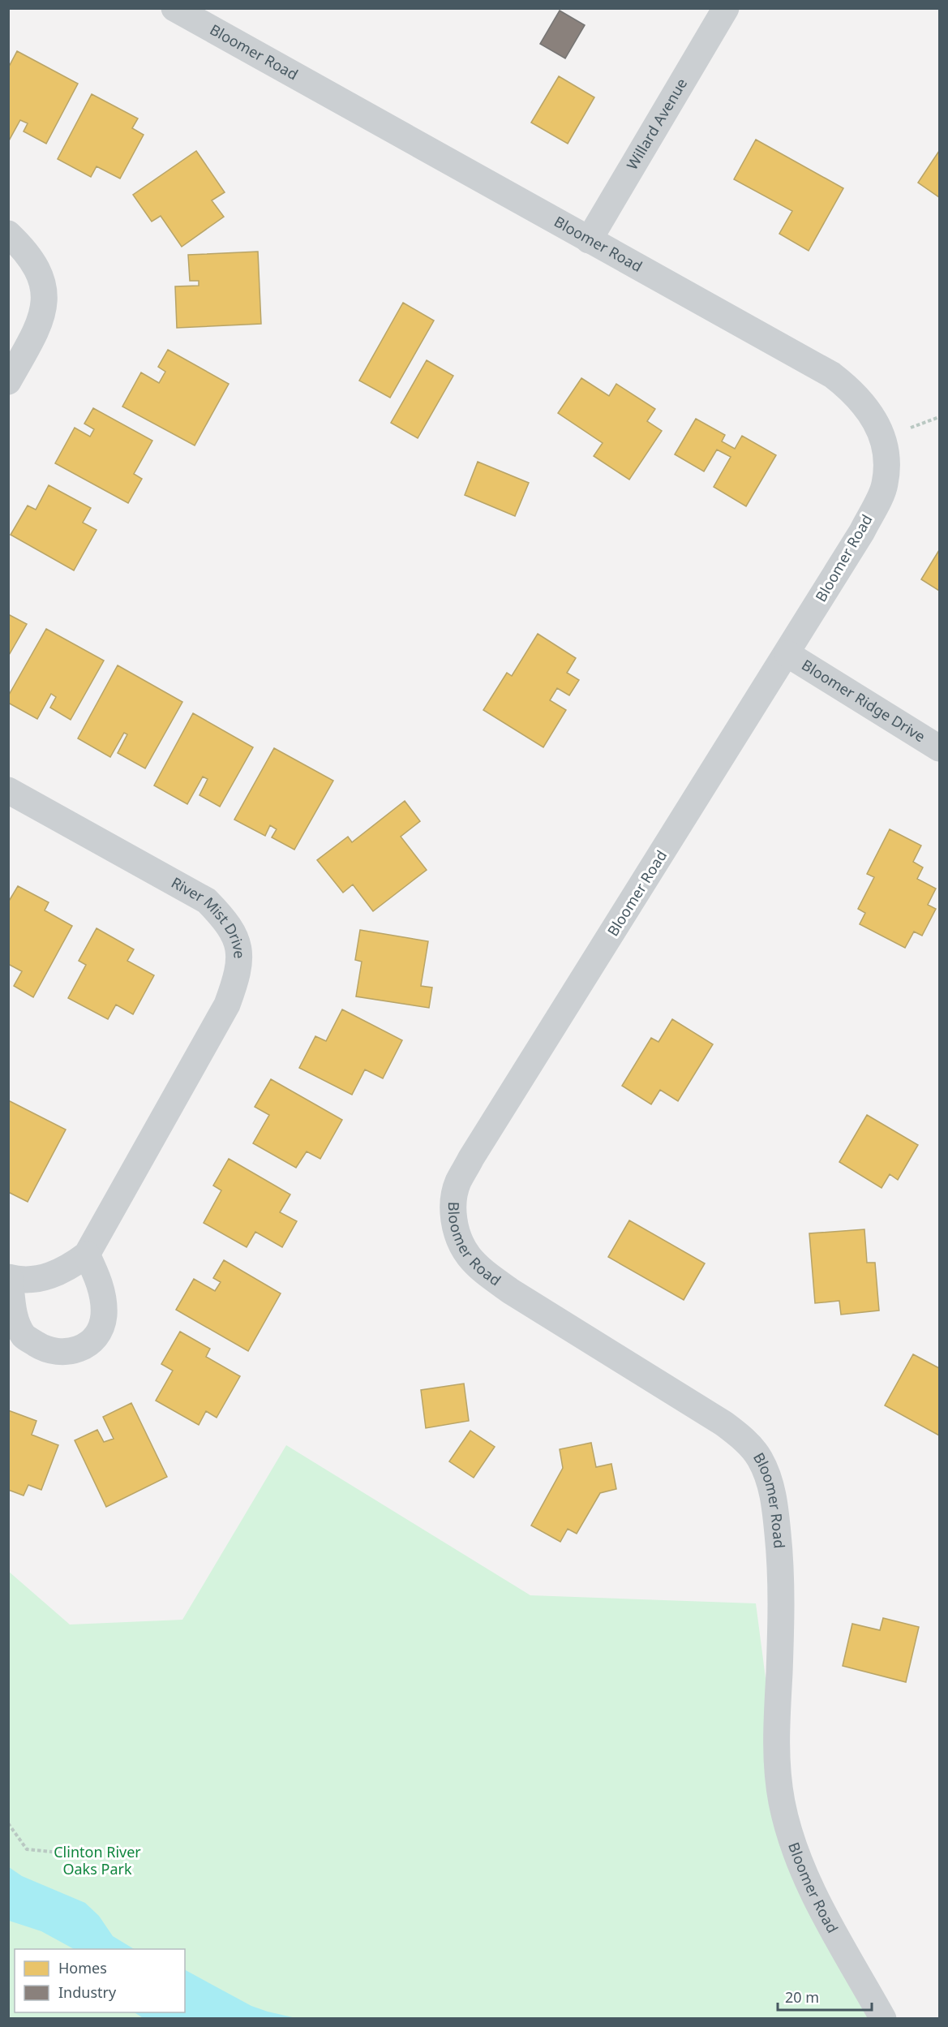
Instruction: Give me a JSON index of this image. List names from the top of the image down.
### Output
{
  "streets": {
    "street": [
      "Bloomer Road",
      "Willard Avenue",
      "Bloomer Ridge Drive",
      "River Mist Drive"
    ]
  },
  "crossings": [
    ["Bloomer Road", "Willard Avenue"],
    ["Bloomer Road", "Bloomer Ridge Drive"]
  ],
  "parks": ["Clinton River Oaks Park"],
  "legend": ["Homes", "Industry"],
  "scale_bar": "20 m"
}
